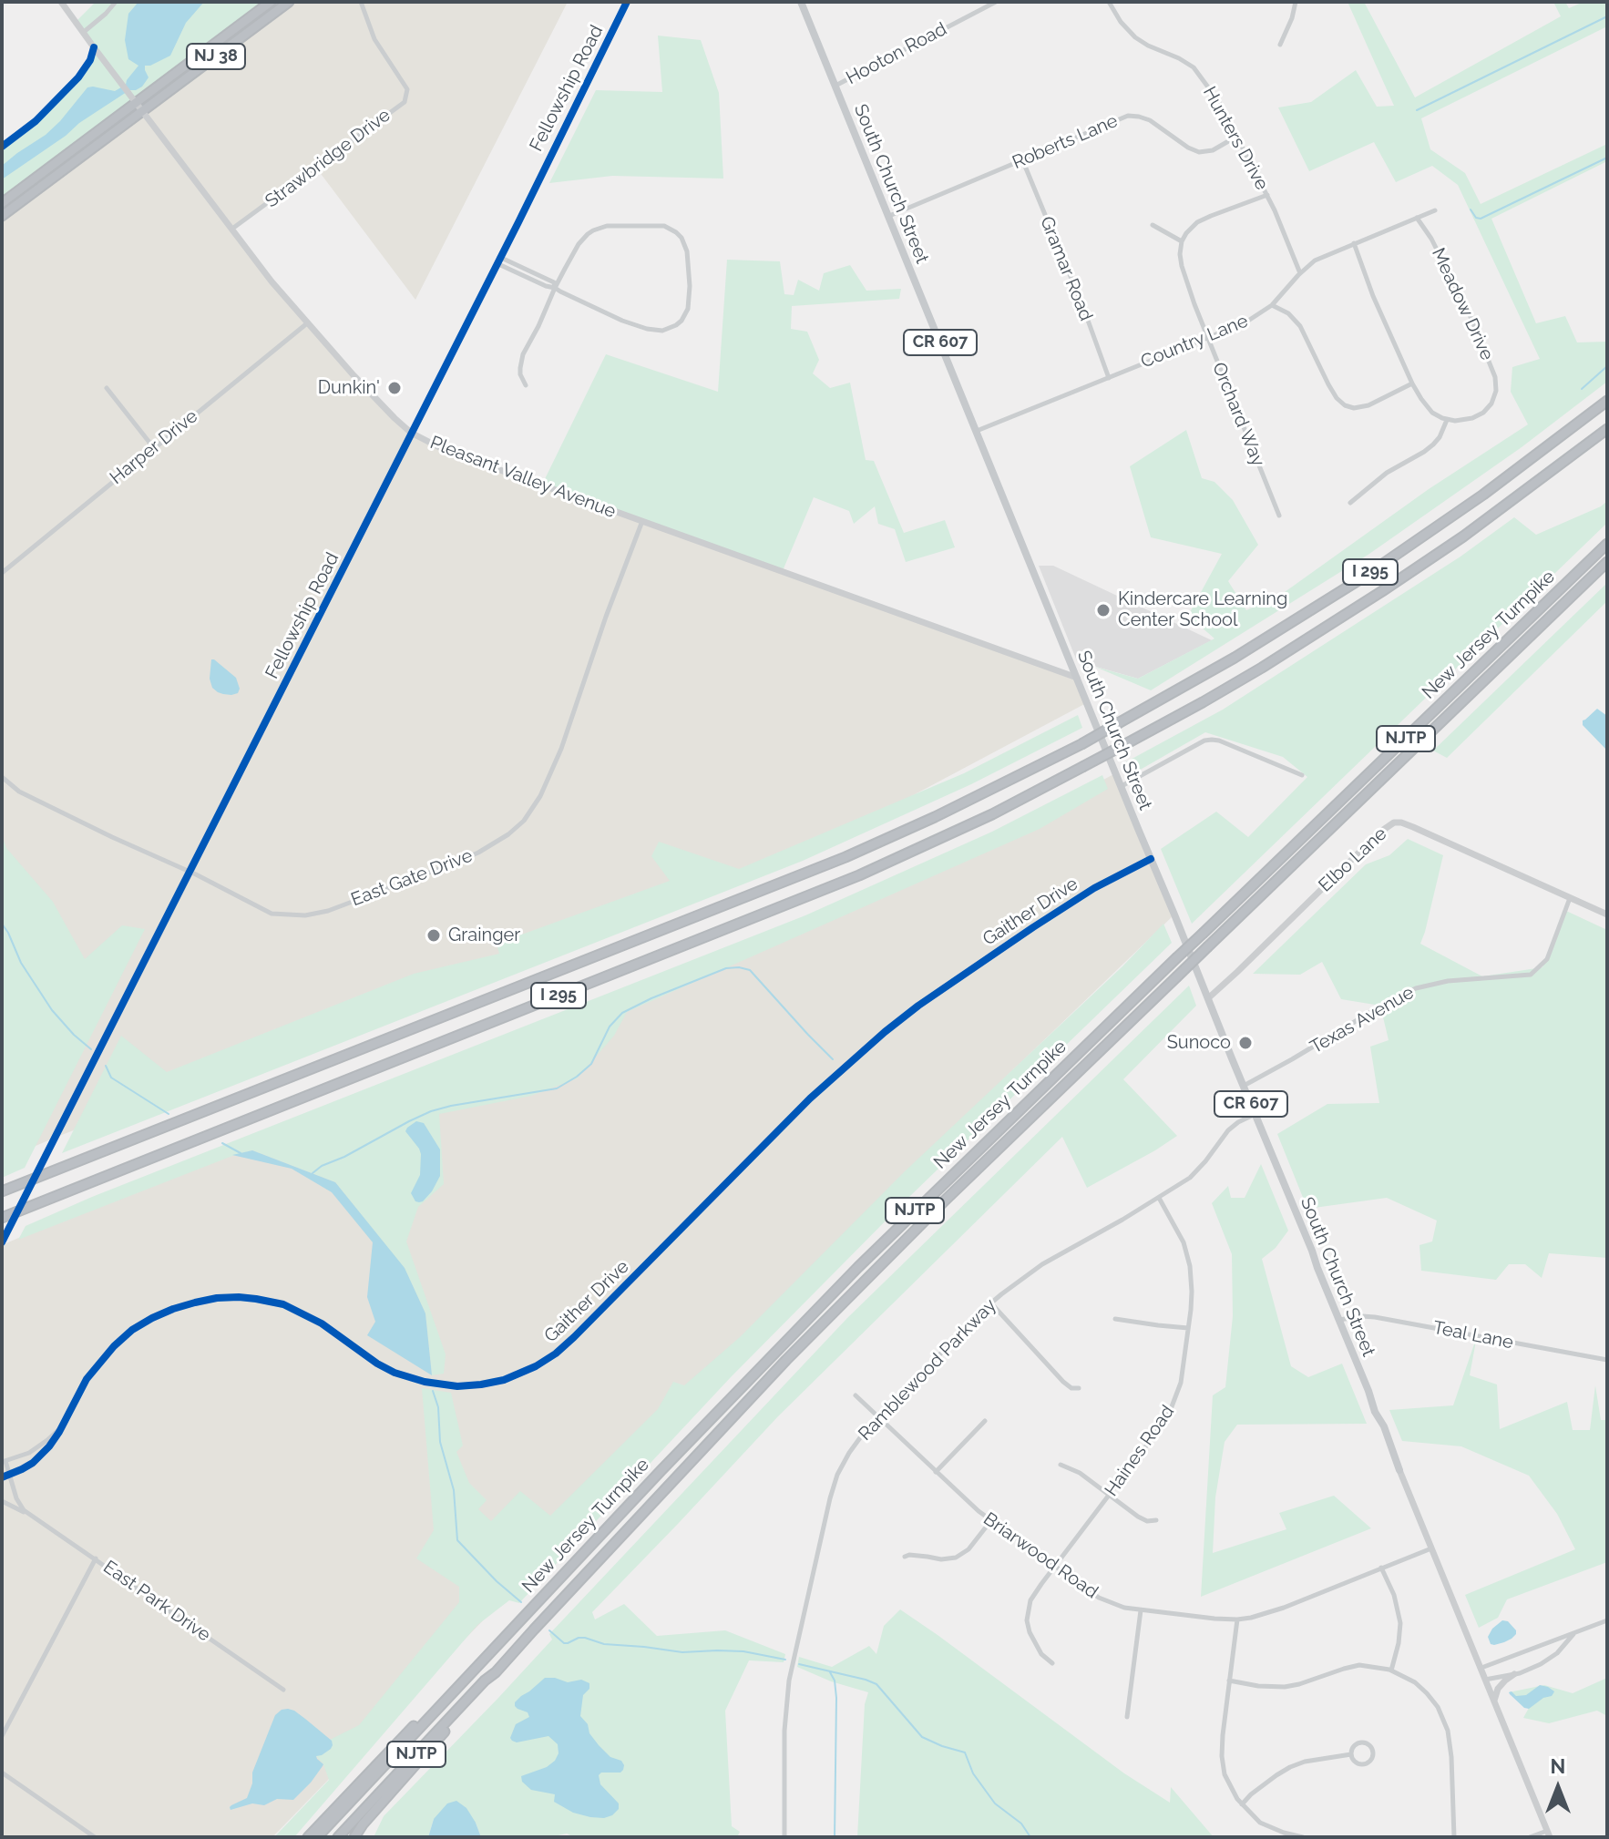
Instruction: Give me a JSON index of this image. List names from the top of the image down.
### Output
{
  "streets": {
    "highway": [
      "NJ 38",
      "I 295",
      "New Jersey Turnpike",
      "NJTP"
    ],
    "main road": ["South Church Street", "CR 607"],
    "street": [
      "Hooton Road",
      "Fellowship Road",
      "Hunters Drive",
      "Roberts Lane",
      "Strawbridge Drive",
      "Gramar Road",
      "Meadow Drive",
      "Country Lane",
      "Orchard Way",
      "Harper Drive",
      "Pleasant Valley Avenue",
      "Elbo Lane",
      "East Gate Drive",
      "Gaither Drive",
      "Texas Avenue",
      "Teal Lane",
      "Ramblewood Parkway",
      "Haines Road",
      "Briarwood Road",
      "East Park Drive"
    ]
  },
  "crossings": [
    ["Hooton Road", "South Church Street"],
    ["NJ 38", "Pleasant Valley Avenue"],
    ["Fellowship Road", "Pleasant Valley Avenue"],
    ["Fellowship Road", "East Gate Drive"],
    ["Hunters Drive", "Roberts Lane"],
    ["Hunters Drive", "Country Lane"],
    ["Roberts Lane", "South Church Street"],
    ["Roberts Lane", "Gramar Road"],
    ["Strawbridge Drive", "Pleasant Valley Avenue"],
    ["South Church Street", "Country Lane"],
    ["South Church Street", "Pleasant Valley Avenue"],
    ["South Church Street", "Elbo Lane"],
    ["South Church Street", "Gaither Drive"],
    ["South Church Street", "Texas Avenue"],
    ["South Church Street", "Teal Lane"],
    ["South Church Street", "Ramblewood Parkway"],
    ["Gramar Road", "Country Lane"],
    ["Meadow Drive", "Country Lane"],
    ["Country Lane", "Orchard Way"],
    ["Harper Drive", "Pleasant Valley Avenue"],
    ["Pleasant Valley Avenue", "East Gate Drive"],
    ["Elbo Lane", "Texas Avenue"],
    ["Gaither Drive", "East Park Drive"],
    ["Ramblewood Parkway", "Haines Road"],
    ["Ramblewood Parkway", "Briarwood Road"],
    ["Haines Road", "Briarwood Road"]
  ],
  "places": [
    "Dunkin'",
    "Kindercare Learning Center School",
    "Grainger",
    "Sunoco"
  ],
  "north": "top"
}
